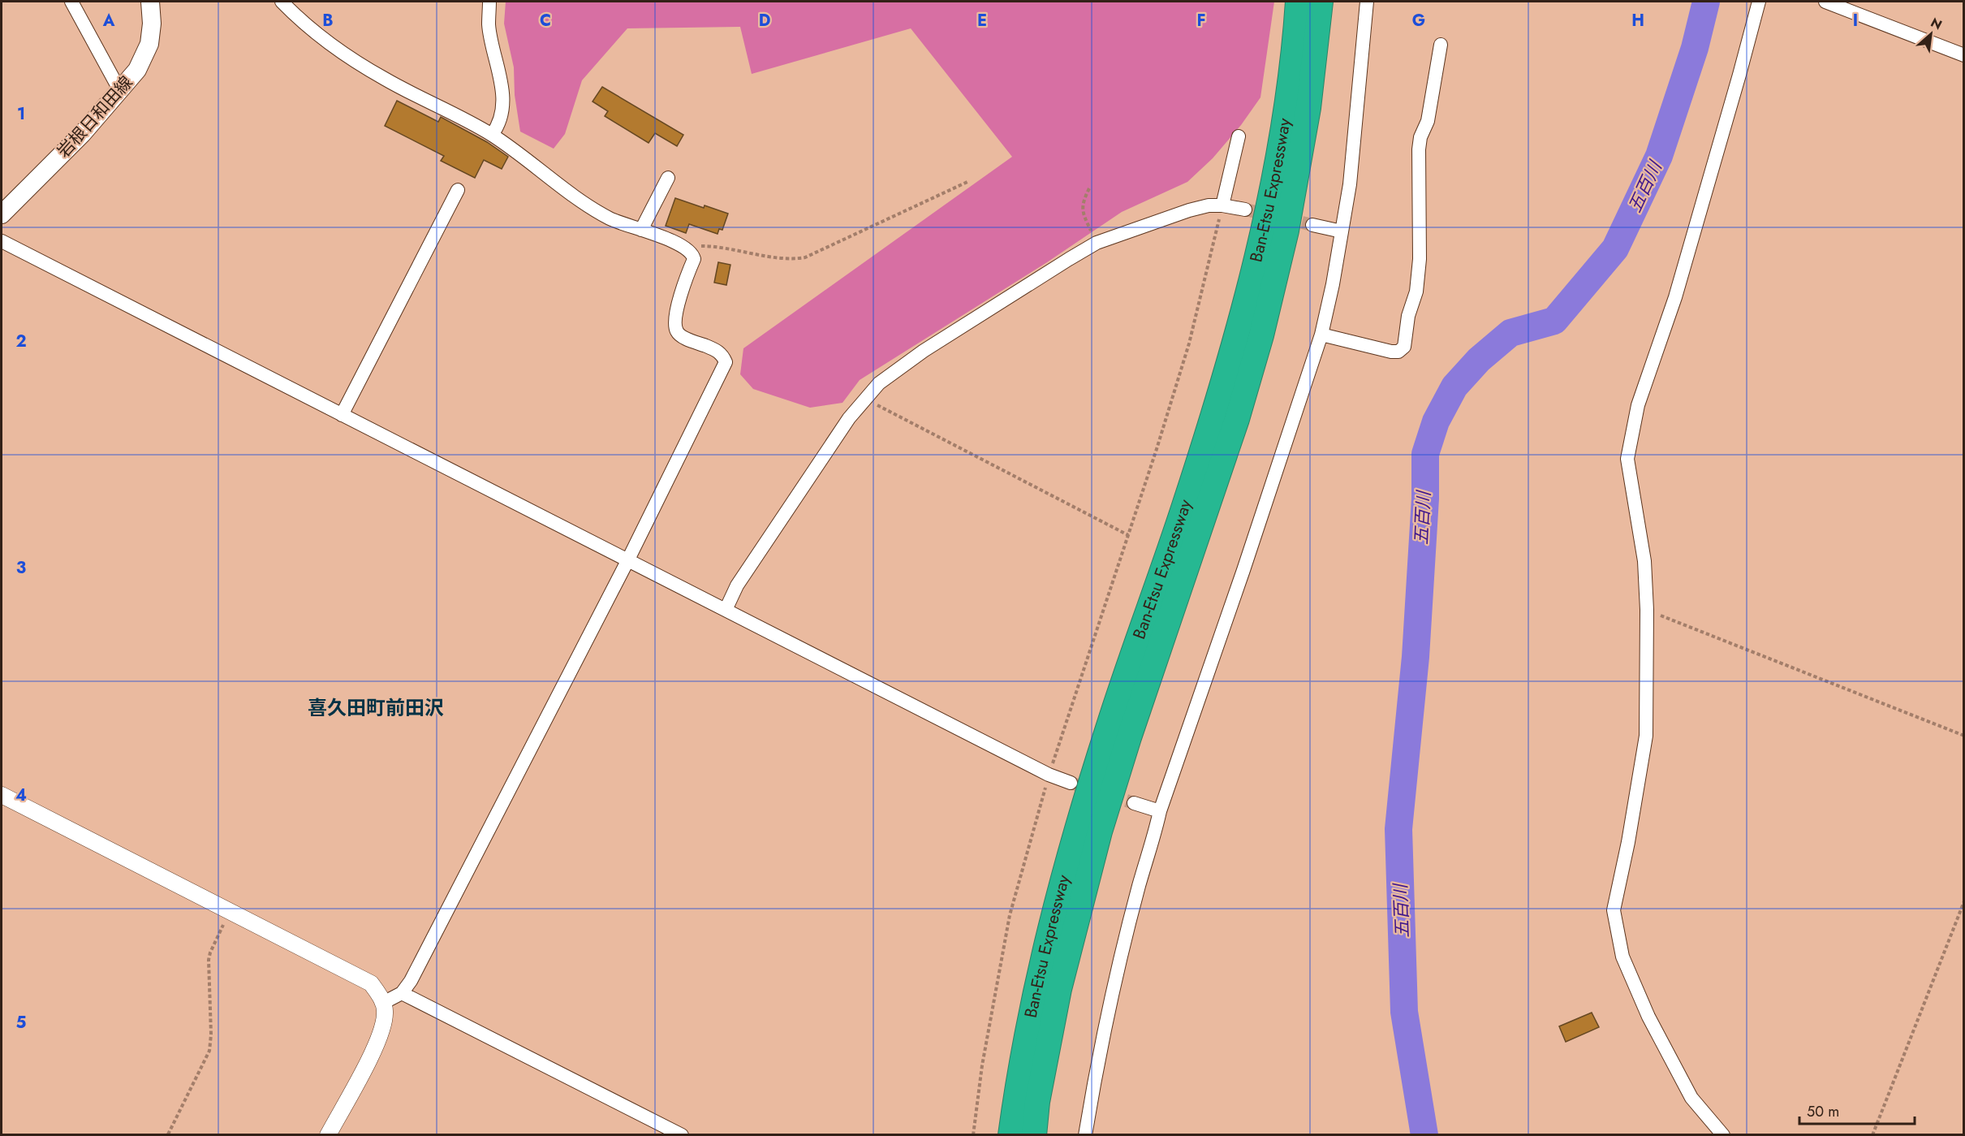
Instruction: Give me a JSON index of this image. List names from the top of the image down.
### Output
{
  "streets": {
    "highway": ["Ban-Etsu Expressway"],
    "main road": ["岩根日和田線"]
  },
  "districts": ["喜久田町前田沢"],
  "water": ["五百川"],
  "scale_bar": "50 m",
  "north": "top right",
  "grid": {
    "columns": [
      "A",
      "B",
      "C",
      "D",
      "E",
      "F",
      "G",
      "H",
      "I"
    ],
    "rows": [
      "1",
      "2",
      "3",
      "4",
      "5"
    ]
  }
}
